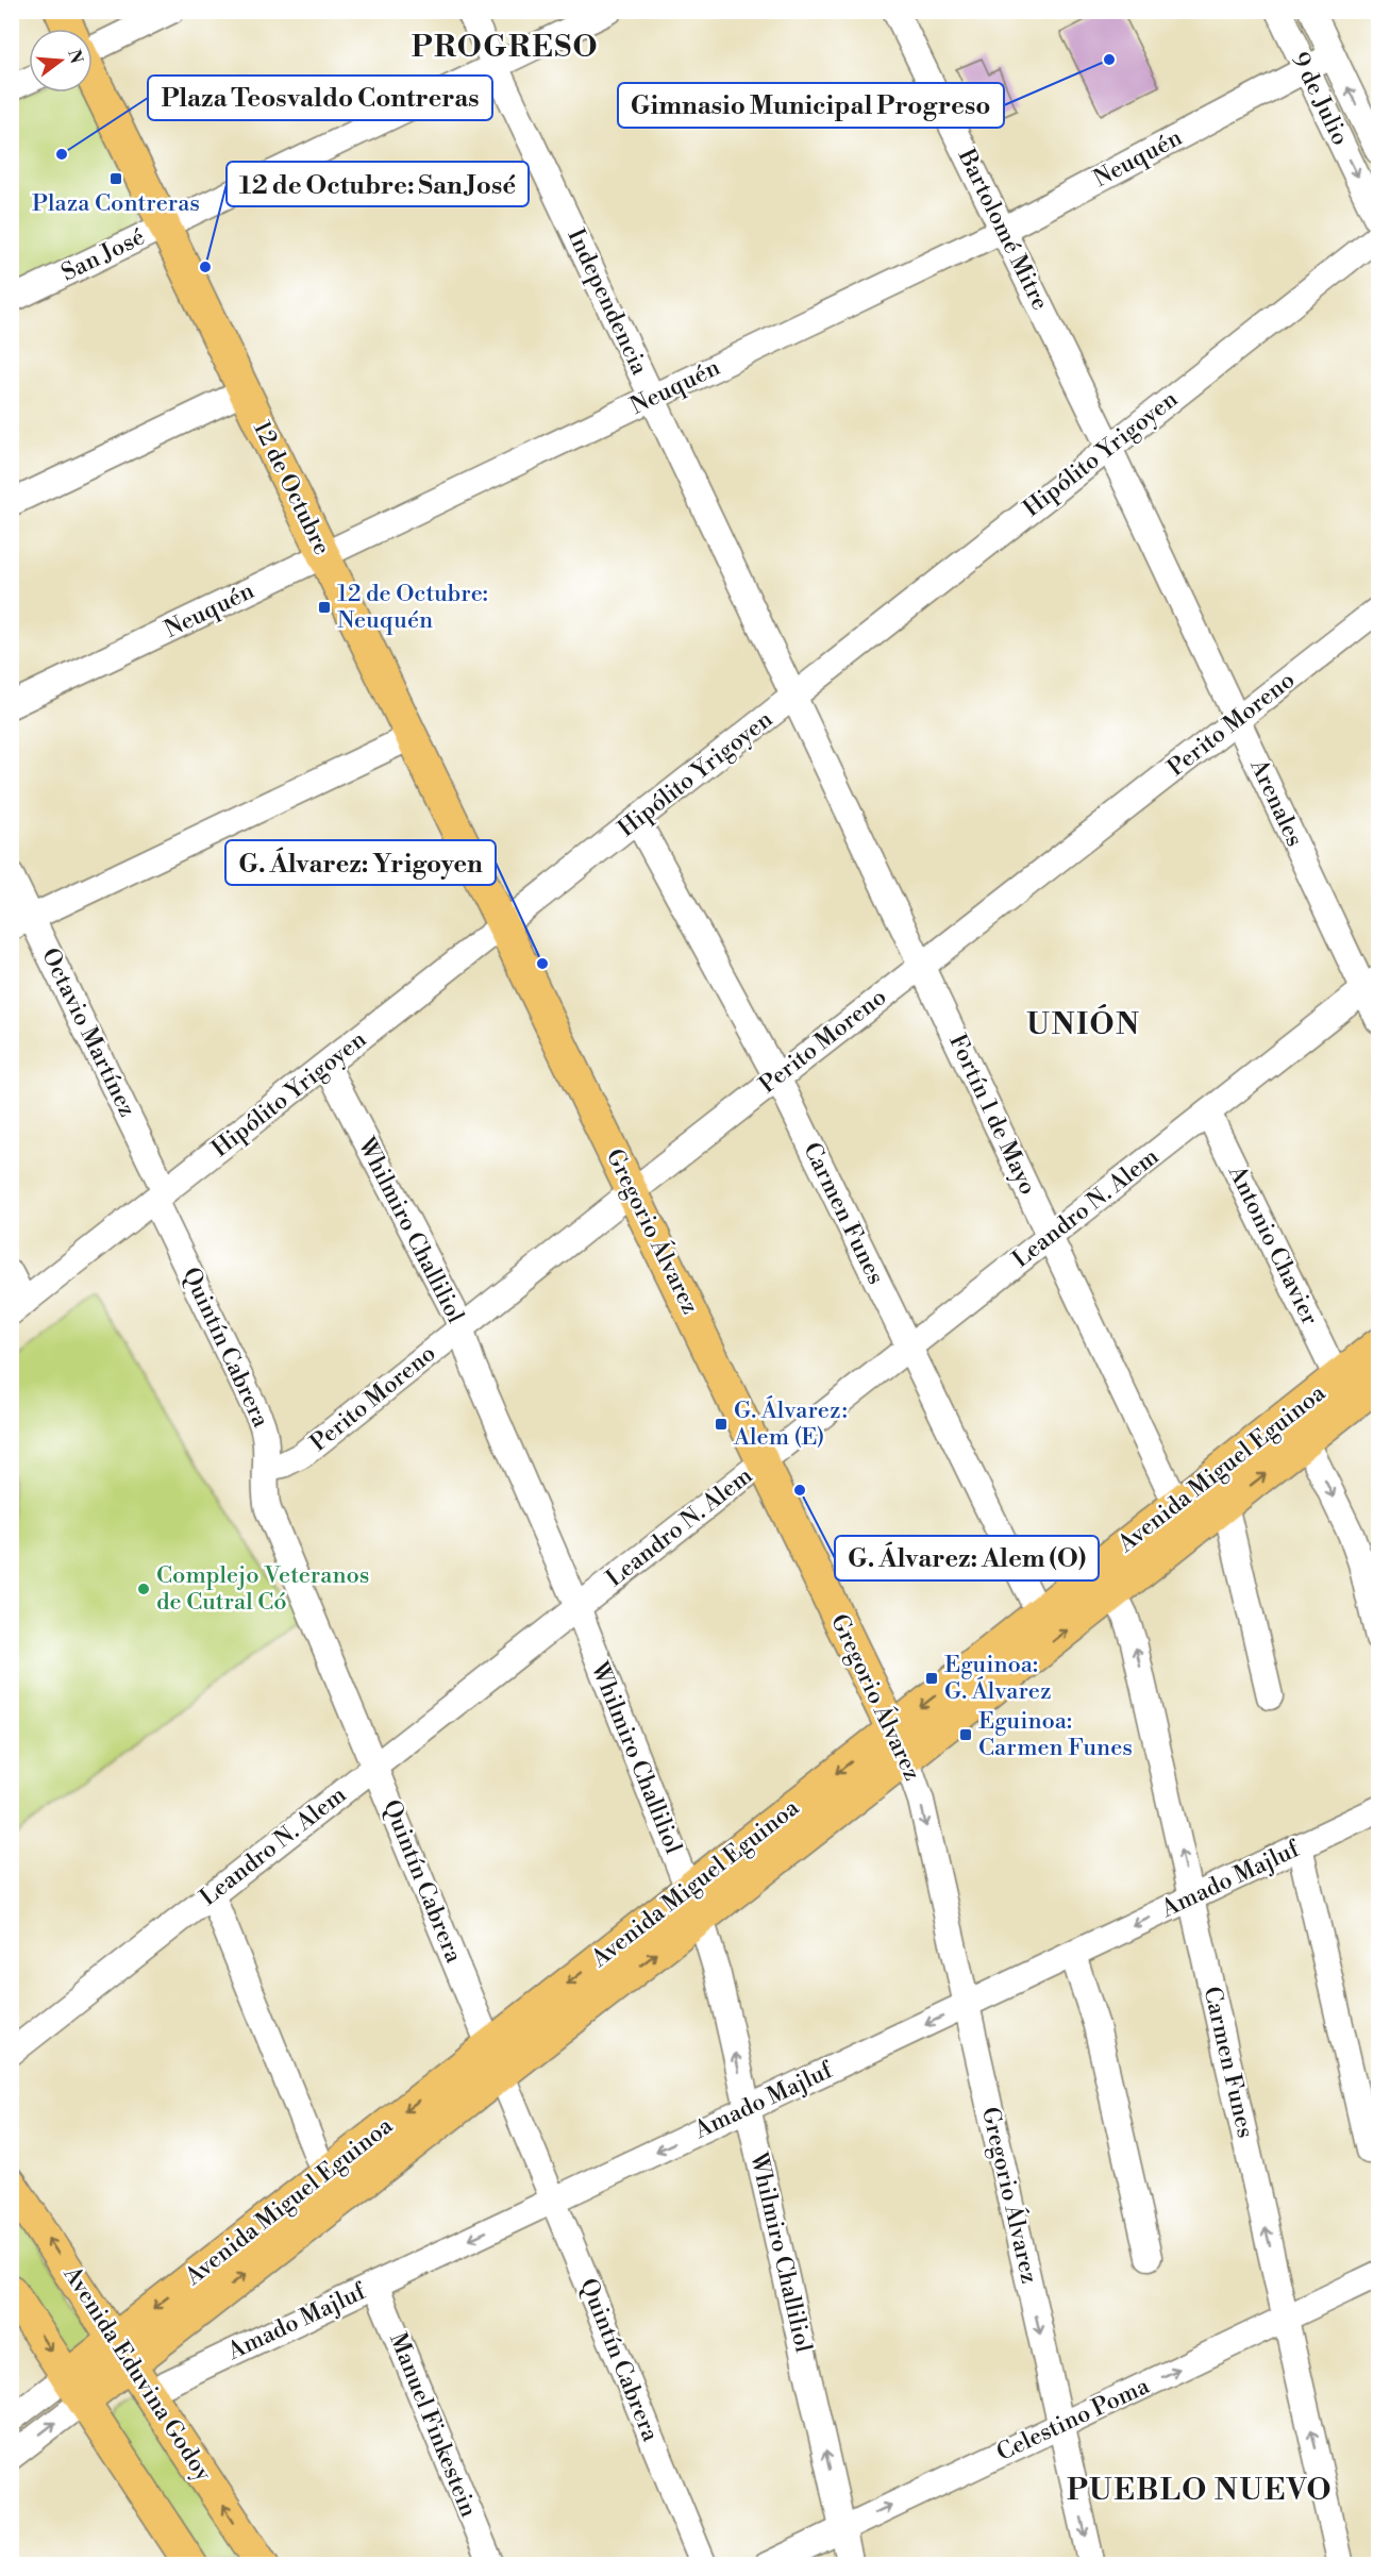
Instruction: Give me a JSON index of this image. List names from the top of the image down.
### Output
{
  "streets": {
    "main road": [
      "12 de Octubre",
      "Gregorio Álvarez",
      "Avenida Miguel Eguinoa",
      "Avenida Eduvina Godoy"
    ],
    "street": [
      "9 de Julio",
      "Neuquén",
      "Bartolomé Mitre",
      "San José",
      "Independencia",
      "Hipólito Yrigoyen",
      "Perito Moreno",
      "Arenales",
      "Octavio Martínez",
      "Fortín 1 de Mayo",
      "Leandro N. Alem",
      "Carmen Funes",
      "Whilmiro Challiliol",
      "Antonio Chavier",
      "Quintín Cabrera",
      "Amado Majluf",
      "Celestino Poma",
      "Manuel Finkestein"
    ]
  },
  "crossings": [
    ["9 de Julio", "Neuquén"],
    ["Neuquén", "Bartolomé Mitre"],
    ["Neuquén", "Independencia"],
    ["Neuquén", "12 de Octubre"],
    ["Bartolomé Mitre", "Hipólito Yrigoyen"],
    ["Bartolomé Mitre", "Arenales"],
    ["San José", "Independencia"],
    ["San José", "12 de Octubre"],
    ["Independencia", "Hipólito Yrigoyen"],
    ["Independencia", "Fortín 1 de Mayo"],
    ["Hipólito Yrigoyen", "12 de Octubre"],
    ["Hipólito Yrigoyen", "Arenales"],
    ["Hipólito Yrigoyen", "Octavio Martínez"],
    ["Hipólito Yrigoyen", "Fortín 1 de Mayo"],
    ["Hipólito Yrigoyen", "Carmen Funes"],
    ["Hipólito Yrigoyen", "Whilmiro Challiliol"],
    ["Hipólito Yrigoyen", "Gregorio Álvarez"],
    ["Hipólito Yrigoyen", "Quintín Cabrera"],
    ["12 de Octubre", "Gregorio Álvarez"],
    ["Perito Moreno", "Arenales"],
    ["Perito Moreno", "Fortín 1 de Mayo"],
    ["Perito Moreno", "Carmen Funes"],
    ["Perito Moreno", "Whilmiro Challiliol"],
    ["Perito Moreno", "Gregorio Álvarez"],
    ["Perito Moreno", "Quintín Cabrera"],
    ["Arenales", "Leandro N. Alem"],
    ["Octavio Martínez", "Quintín Cabrera"],
    ["Fortín 1 de Mayo", "Leandro N. Alem"],
    ["Fortín 1 de Mayo", "Avenida Miguel Eguinoa"],
    ["Leandro N. Alem", "Carmen Funes"],
    ["Leandro N. Alem", "Whilmiro Challiliol"],
    ["Leandro N. Alem", "Gregorio Álvarez"],
    ["Leandro N. Alem", "Antonio Chavier"],
    ["Leandro N. Alem", "Quintín Cabrera"],
    ["Carmen Funes", "Avenida Miguel Eguinoa"],
    ["Carmen Funes", "Amado Majluf"],
    ["Carmen Funes", "Celestino Poma"],
    ["Whilmiro Challiliol", "Avenida Miguel Eguinoa"],
    ["Whilmiro Challiliol", "Amado Majluf"],
    ["Whilmiro Challiliol", "Celestino Poma"],
    ["Gregorio Álvarez", "Avenida Miguel Eguinoa"],
    ["Gregorio Álvarez", "Amado Majluf"],
    ["Gregorio Álvarez", "Celestino Poma"],
    ["Antonio Chavier", "Avenida Miguel Eguinoa"],
    ["Quintín Cabrera", "Avenida Miguel Eguinoa"],
    ["Quintín Cabrera", "Amado Majluf"],
    ["Avenida Miguel Eguinoa", "Avenida Eduvina Godoy"],
    ["Amado Majluf", "Avenida Eduvina Godoy"],
    ["Amado Majluf", "Manuel Finkestein"]
  ],
  "one_way": [
    "Whilmiro Challiliol",
    "Gregorio Álvarez",
    "Amado Majluf",
    "Celestino Poma"
  ],
  "districts": ["PROGRESO", "UNIÓN", "PUEBLO NUEVO"],
  "places": {
    "other": [
      "Gimnasio Municipal Progreso",
      "Plaza Teosvaldo Contreras",
      "12 de Octubre: San José",
      "G. Álvarez: Yrigoyen",
      "G. Álvarez: Alem (O)",
      "Complejo Veteranos de Cutral Có"
    ],
    "transit": [
      "Plaza Contreras",
      "12 de Octubre: Neuquén",
      "G. Álvarez: Alem (E)",
      "Eguinoa: G. Álvarez",
      "Eguinoa: Carmen Funes"
    ]
  },
  "north": "right"
}
